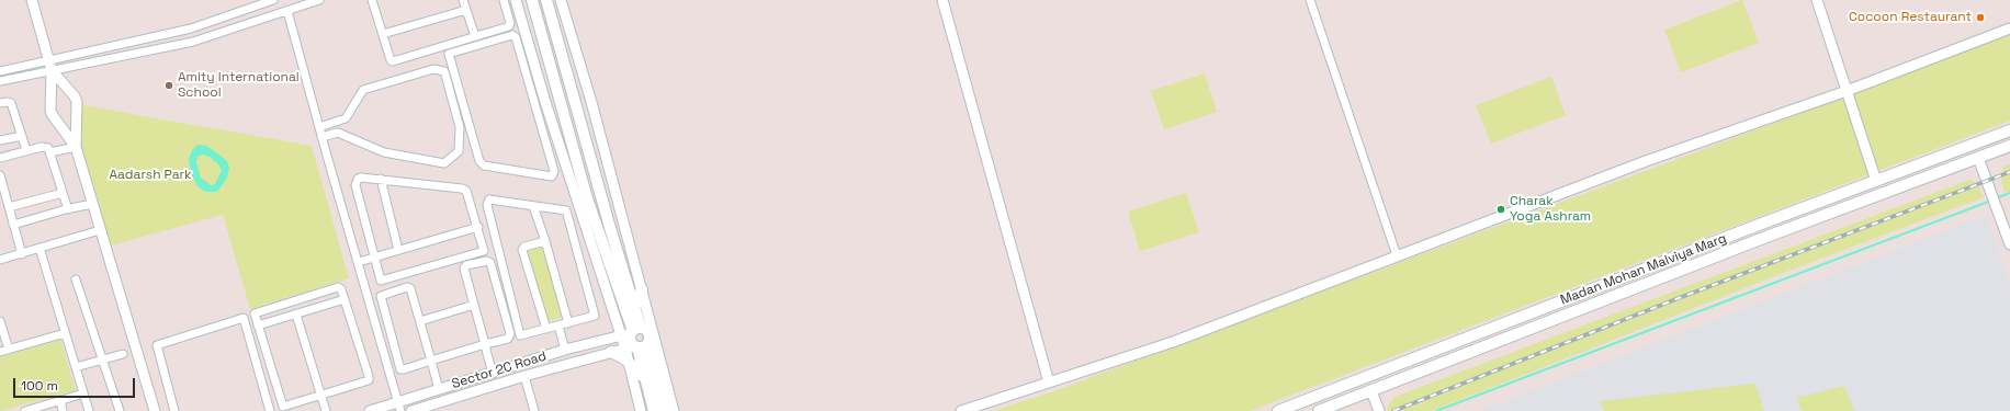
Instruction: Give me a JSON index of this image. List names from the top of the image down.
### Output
{
  "streets": {
    "main road": ["Madan Mohan Malviya Marg"],
    "street": ["Sector 2C Road"]
  },
  "parks": ["Aadarsh Park"],
  "places": ["Cocoon Restaurant", "Amity International School", "Charak Yoga Ashram"],
  "scale_bar": "100 m"
}
